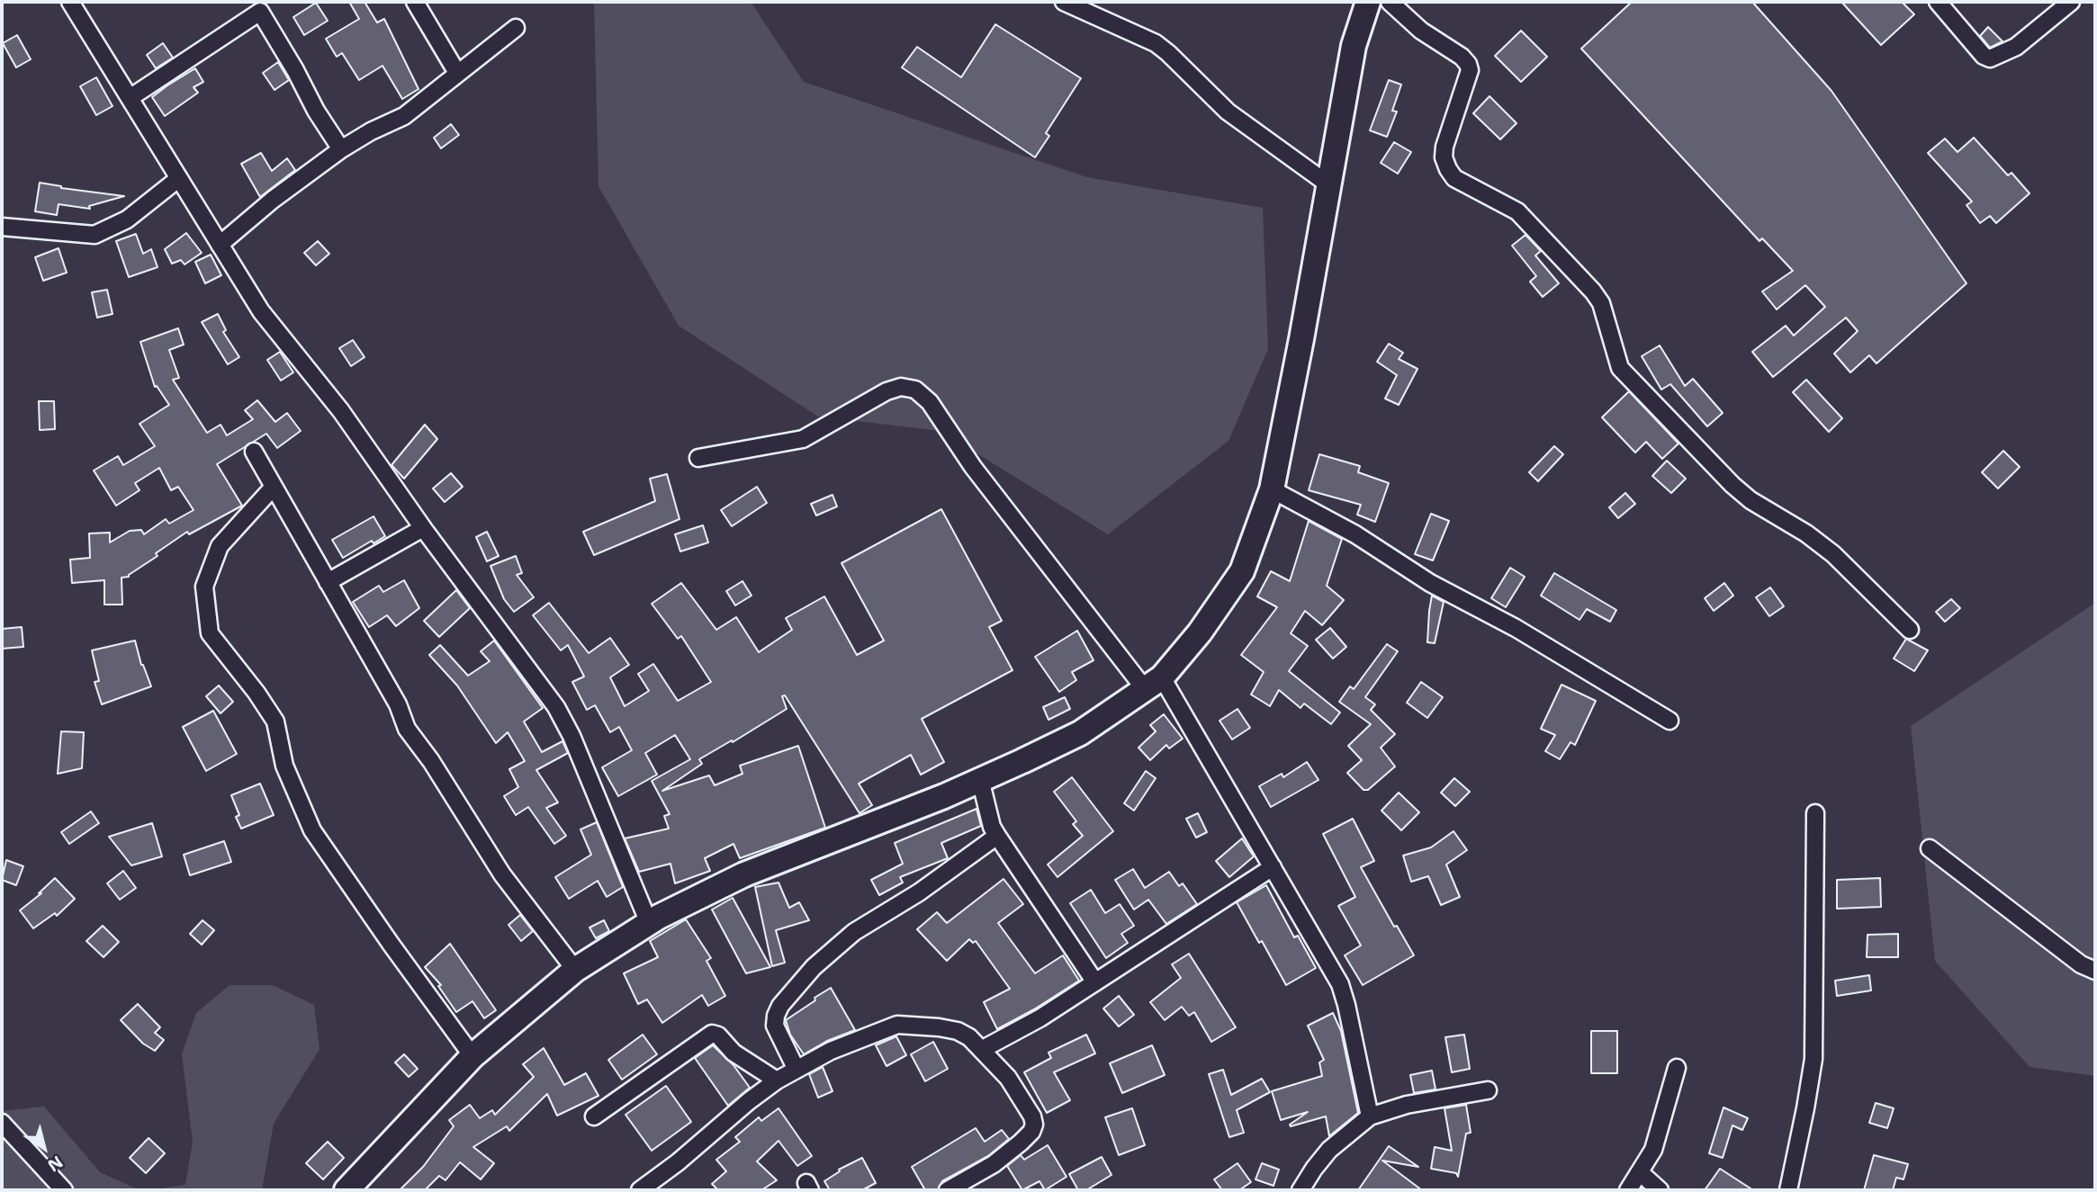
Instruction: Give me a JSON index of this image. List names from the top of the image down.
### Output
{
  "north": "bottom right"
}
